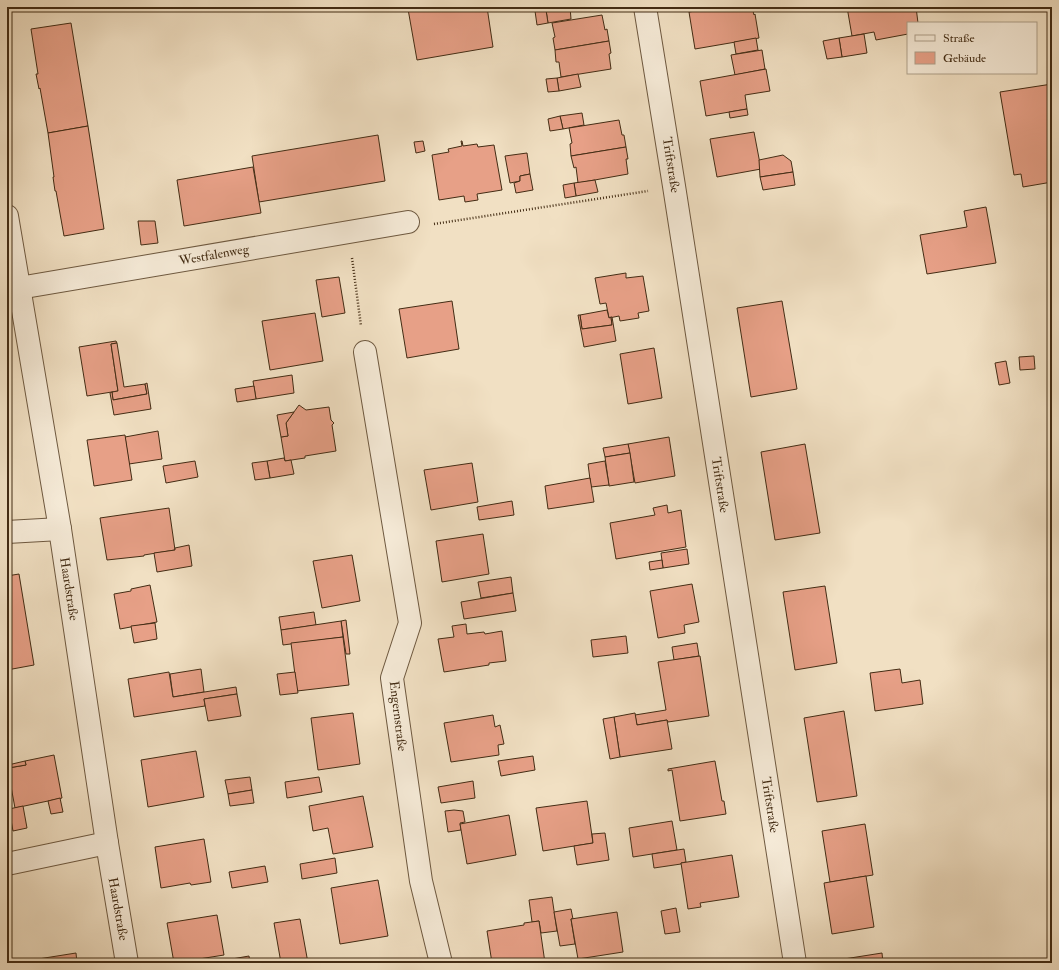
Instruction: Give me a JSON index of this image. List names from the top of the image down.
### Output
{
  "streets": {
    "street": [
      "Triftstraße",
      "Westfalenweg",
      "Haardstraße",
      "Engernstraße"
    ]
  },
  "crossings": [
    ["Westfalenweg", "Haardstraße"]
  ],
  "legend": ["Straße", "Gebäude"]
}
